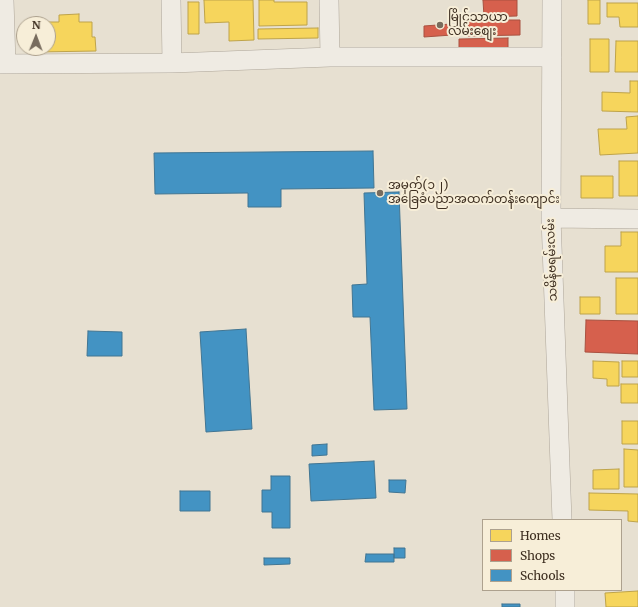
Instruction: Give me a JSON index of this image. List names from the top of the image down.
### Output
{
  "streets": {
    "street": ["သမိန်ဗရမ်းလမ်း"]
  },
  "places": ["မြိုင်သာယာ လမ်းစျေး", "အမှတ်(၁၂) အခြေခံပညာအထက်တန်းကျောင်း"],
  "legend": ["Homes", "Shops", "Schools"],
  "north": "top"
}
